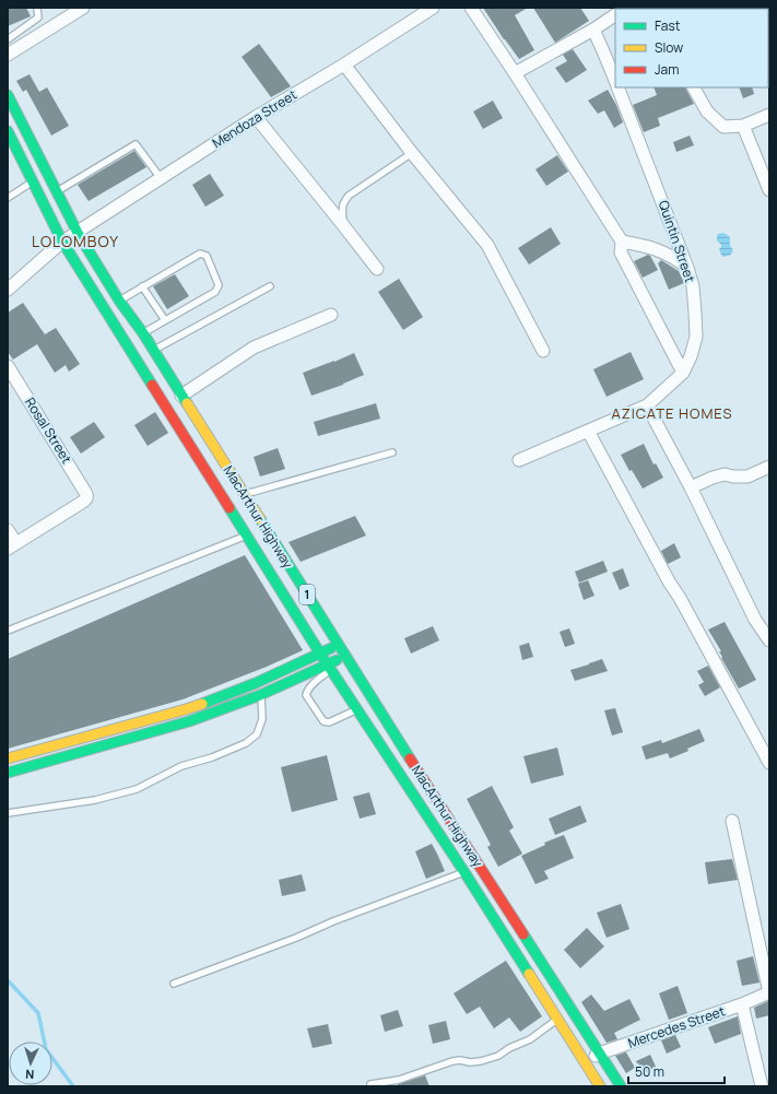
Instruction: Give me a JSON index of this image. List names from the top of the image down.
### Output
{
  "streets": {
    "main road": ["MacArthur Highway", "1"],
    "street": [
      "Mendoza Street",
      "Quintin Street",
      "Rosal Street",
      "Mercedes Street"
    ]
  },
  "crossings": [
    ["Mendoza Street", "MacArthur Highway"],
    ["MacArthur Highway", "Mercedes Street"]
  ],
  "districts": ["LOLOMBOY", "AZICATE HOMES"],
  "legend": ["Fast", "Slow", "Jam"],
  "scale_bar": "50 m",
  "north": "bottom"
}
